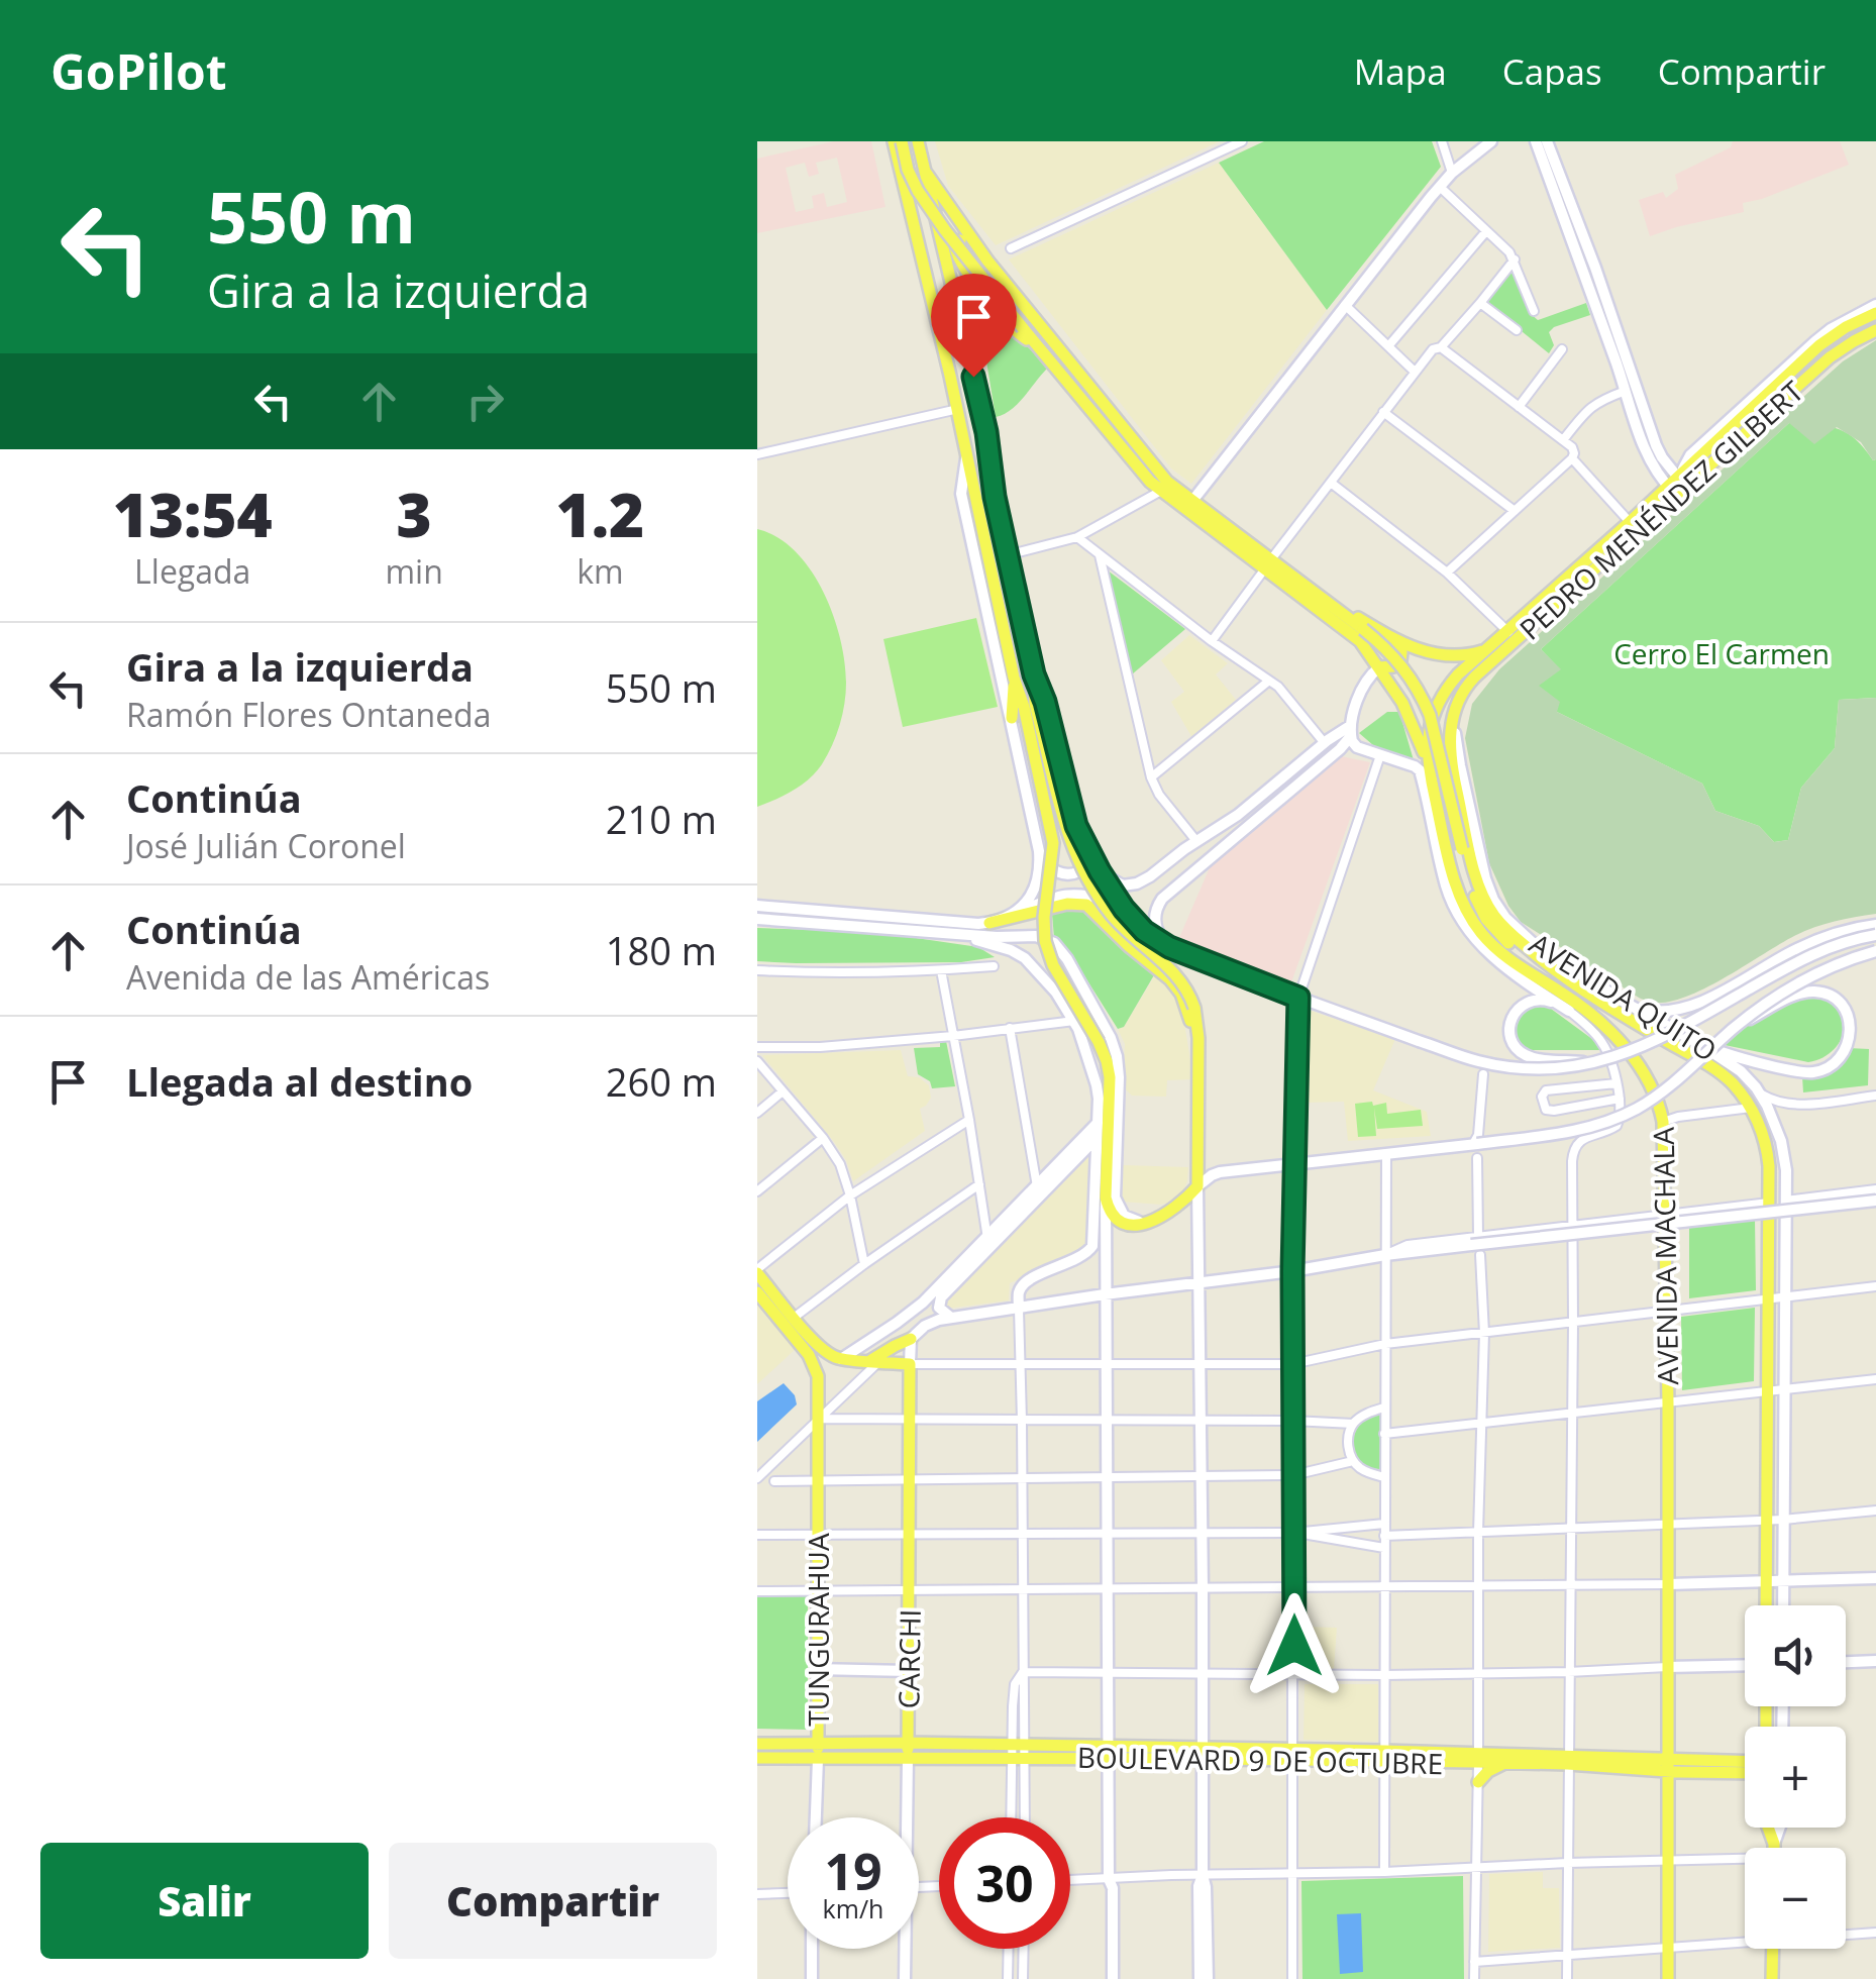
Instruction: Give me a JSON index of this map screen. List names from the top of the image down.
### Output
{
  "streets": {
    "main road": [
      "PEDRO MENÉNDEZ GILBERT",
      "AVENIDA QUITO",
      "AVENIDA MACHALA",
      "TUNGURAHUA",
      "CARCHI",
      "BOULEVARD 9 DE OCTUBRE"
    ]
  },
  "crossings": [
    ["PEDRO MENÉNDEZ GILBERT", "AVENIDA QUITO"],
    ["PEDRO MENÉNDEZ GILBERT", "AVENIDA MACHALA"],
    ["AVENIDA MACHALA", "BOULEVARD 9 DE OCTUBRE"],
    ["TUNGURAHUA", "BOULEVARD 9 DE OCTUBRE"],
    ["CARCHI", "BOULEVARD 9 DE OCTUBRE"]
  ],
  "parks": ["Cerro El Carmen"],
  "page": {
    "header": "GoPilot",
    "nav": ["Mapa", "Capas", "Compartir"],
    "turn": ["550 m", "Gira a la izquierda"],
    "eta": [
      "13:54",
      "Llegada",
      "3",
      "min",
      "1.2",
      "km"
    ],
    "list": [
      {
        "name": "Gira a la izquierda",
        "note": "Ramón Flores Ontaneda",
        "value": "550 m"
      },
      {
        "name": "Continúa",
        "note": "José Julián Coronel",
        "value": "210 m"
      },
      {
        "name": "Continúa",
        "note": "Avenida de las Américas",
        "value": "180 m"
      },
      {
        "name": "Llegada al destino",
        "value": "260 m"
      }
    ],
    "map_buttons": ["+", "−"],
    "speed": "19 km/h",
    "limit": "30",
    "buttons": ["Salir", "Compartir"]
  }
}
